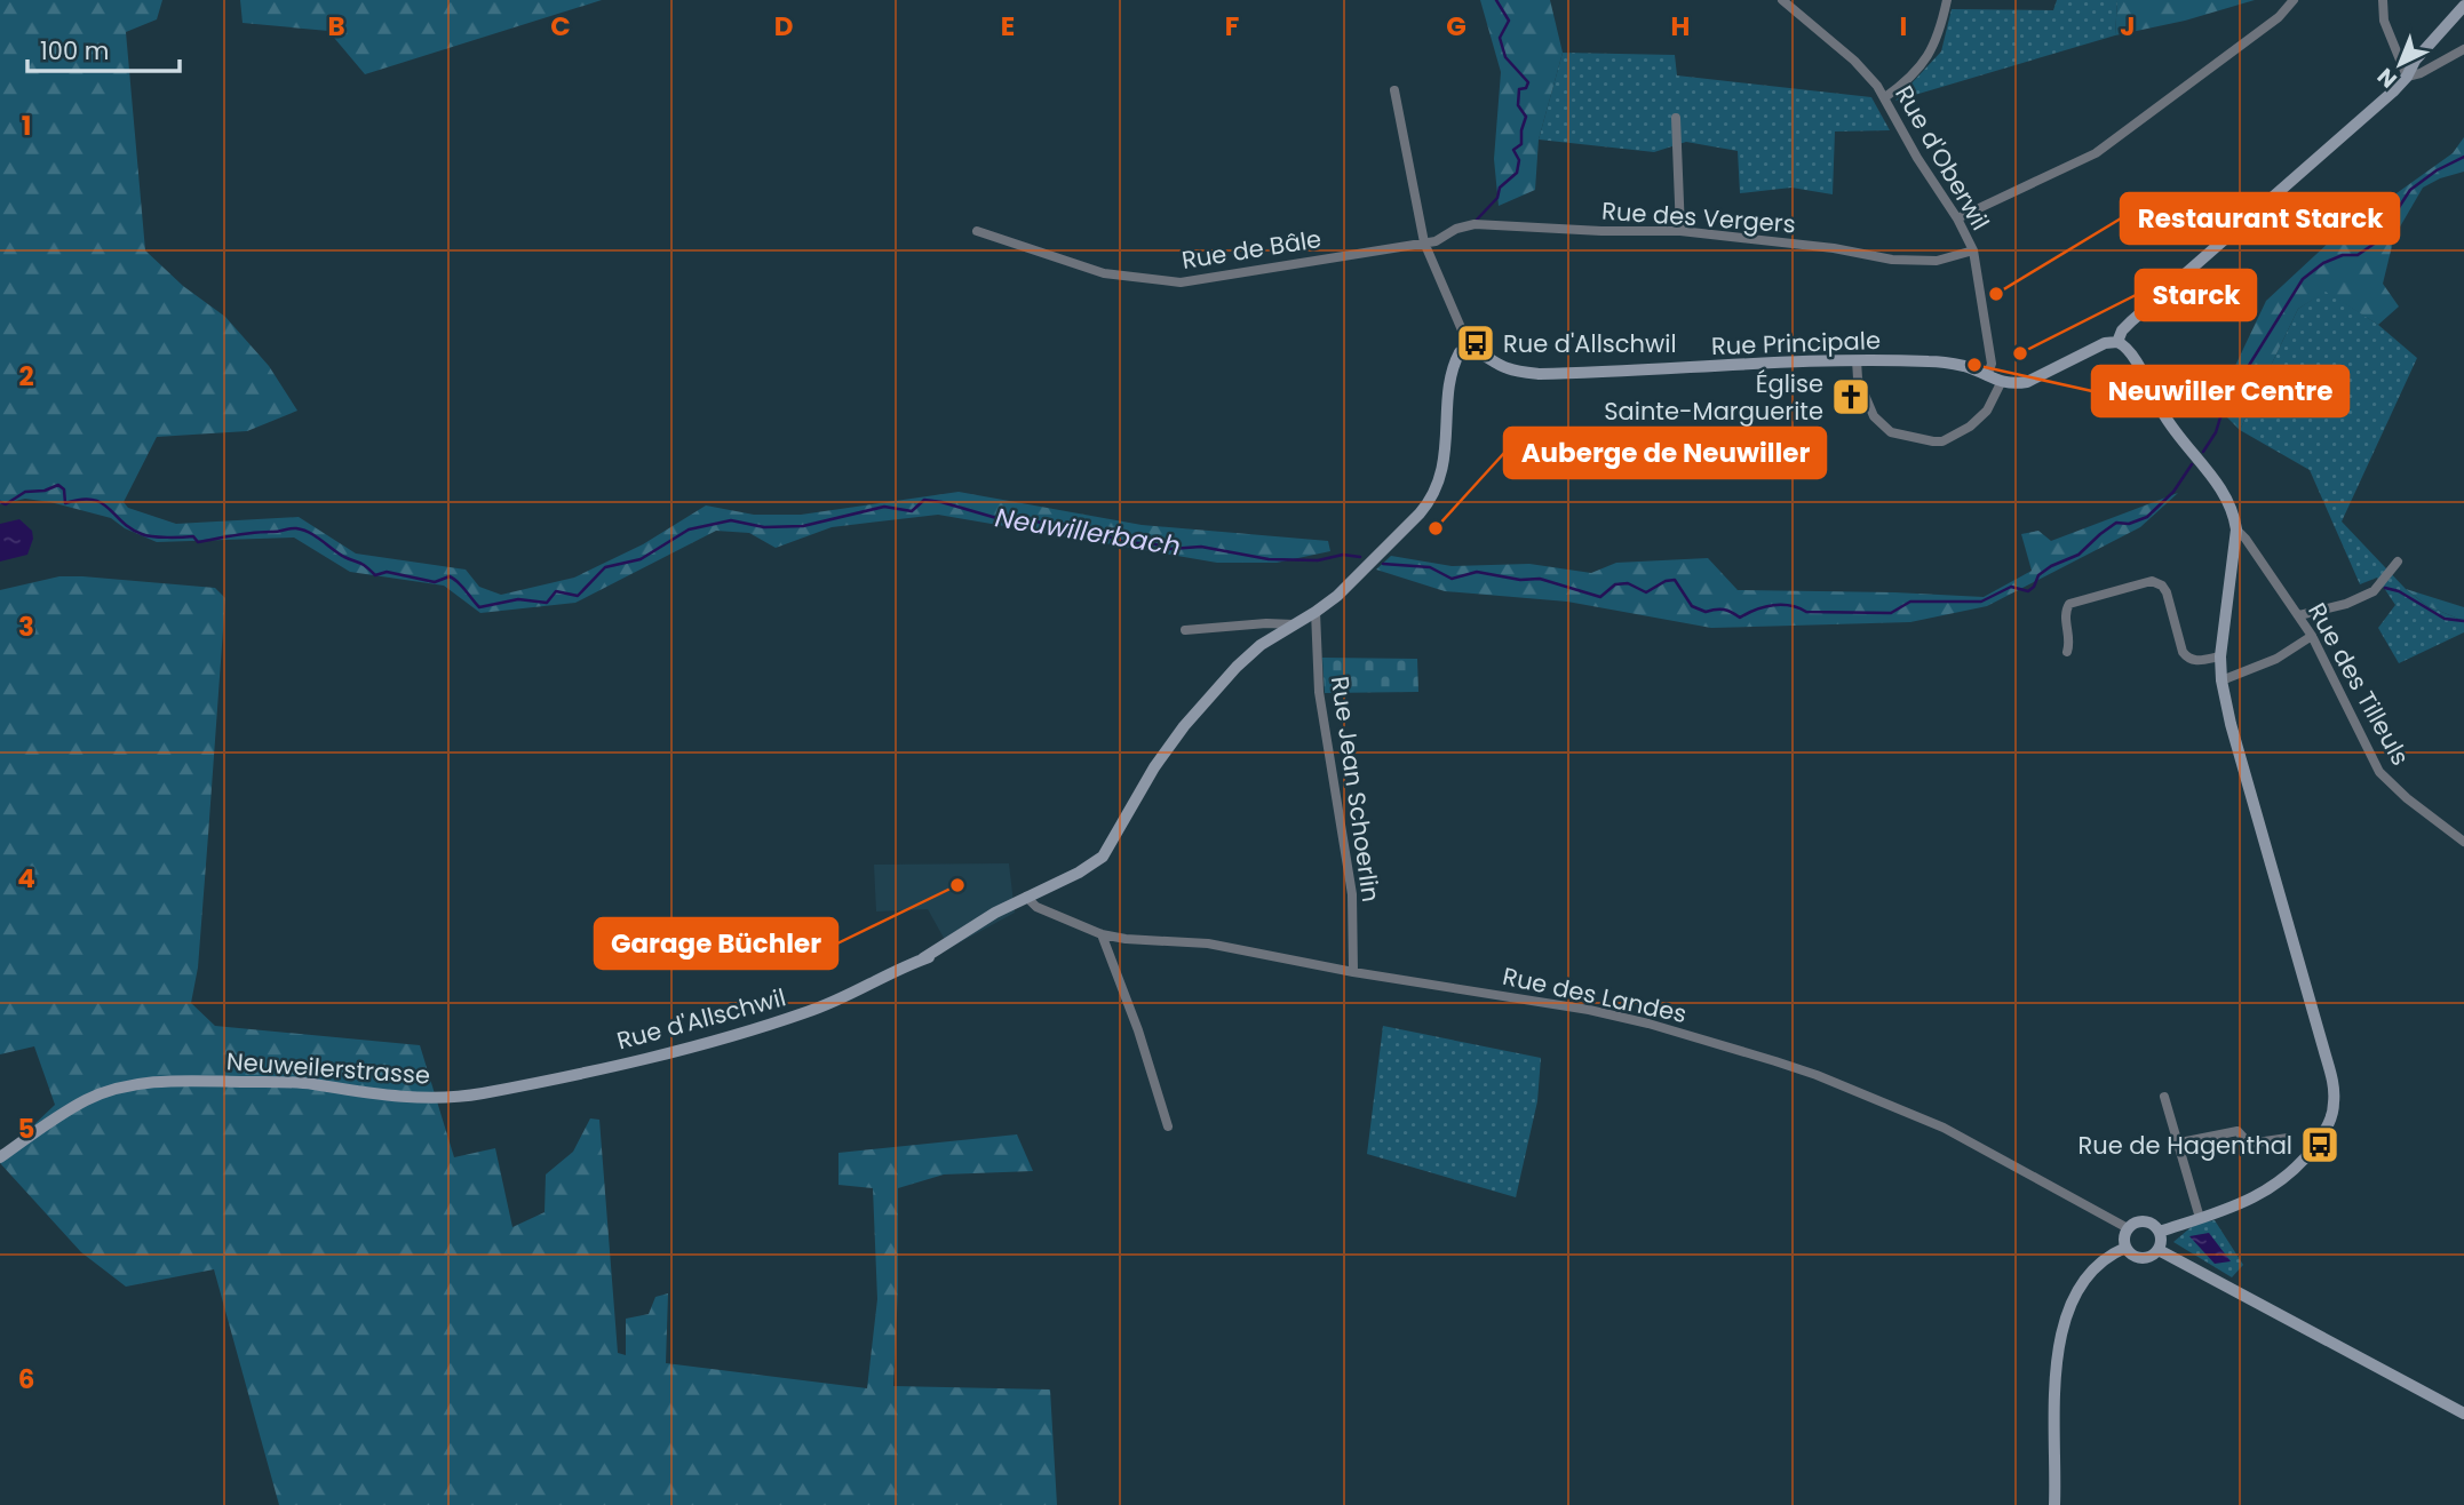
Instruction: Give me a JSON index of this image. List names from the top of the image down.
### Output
{
  "streets": {
    "street": [
      "Rue d'Oberwil",
      "Rue des Vergers",
      "Rue de Bâle",
      "Rue Principale",
      "Rue des Tilleuls",
      "Rue Jean Schoerlin",
      "Rue des Landes",
      "Rue d'Allschwil",
      "Neuweilerstrasse"
    ]
  },
  "crossings": [
    ["Rue d'Oberwil", "Rue des Vergers"],
    ["Rue d'Oberwil", "Rue Principale"],
    ["Rue des Vergers", "Rue de Bâle"],
    ["Rue Principale", "Rue d'Allschwil"],
    ["Rue Jean Schoerlin", "Rue des Landes"],
    ["Rue Jean Schoerlin", "Rue d'Allschwil"],
    ["Rue des Landes", "Rue d'Allschwil"],
    ["Rue d'Allschwil", "Neuweilerstrasse"]
  ],
  "water": ["Neuwillerbach"],
  "places": {
    "other": [
      "Restaurant Starck",
      "Starck",
      "Neuwiller Centre",
      "Auberge de Neuwiller",
      "Garage Büchler"
    ],
    "bus stop": ["Rue d'Allschwil", "Rue de Hagenthal"],
    "church": ["Église Sainte-Marguerite"]
  },
  "scale_bar": "100 m",
  "north": "bottom left",
  "grid": {
    "columns": [
      "B",
      "C",
      "D",
      "E",
      "F",
      "G",
      "H",
      "I",
      "J"
    ],
    "rows": [
      "1",
      "2",
      "3",
      "4",
      "5",
      "6"
    ]
  }
}
